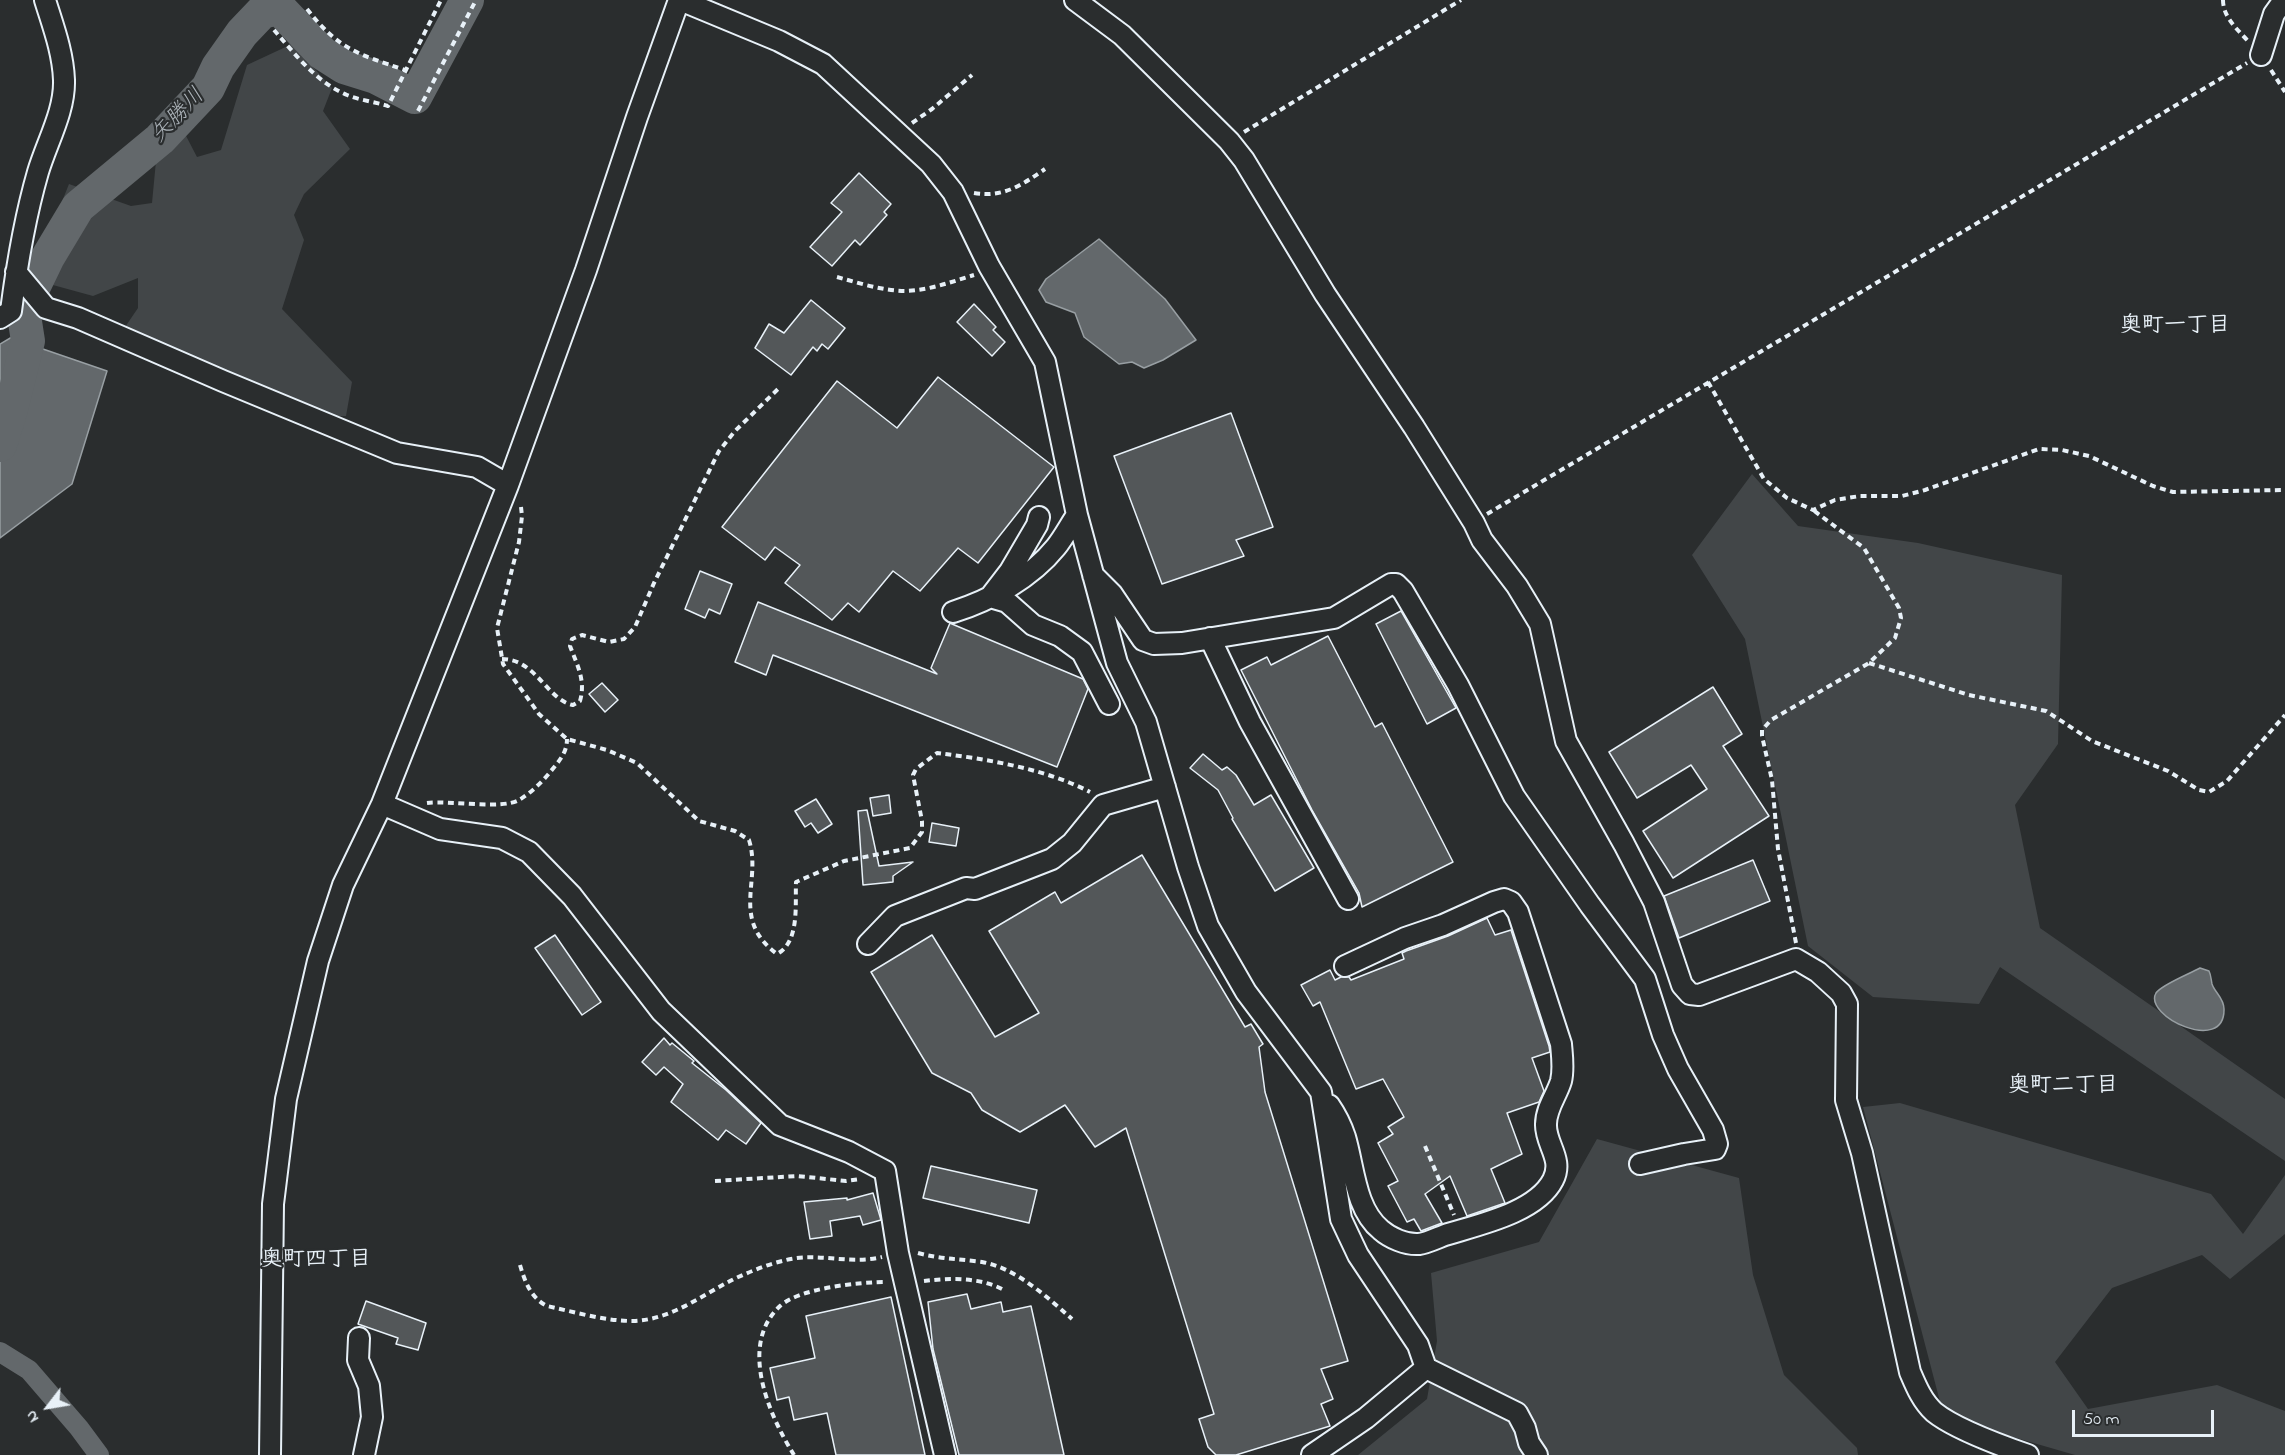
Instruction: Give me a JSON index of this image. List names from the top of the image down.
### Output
{
  "districts": ["奥町一丁目", "奥町二丁目", "奥町四丁目"],
  "water": ["矢勝川"],
  "scale_bar": "50 m",
  "north": "bottom left"
}
